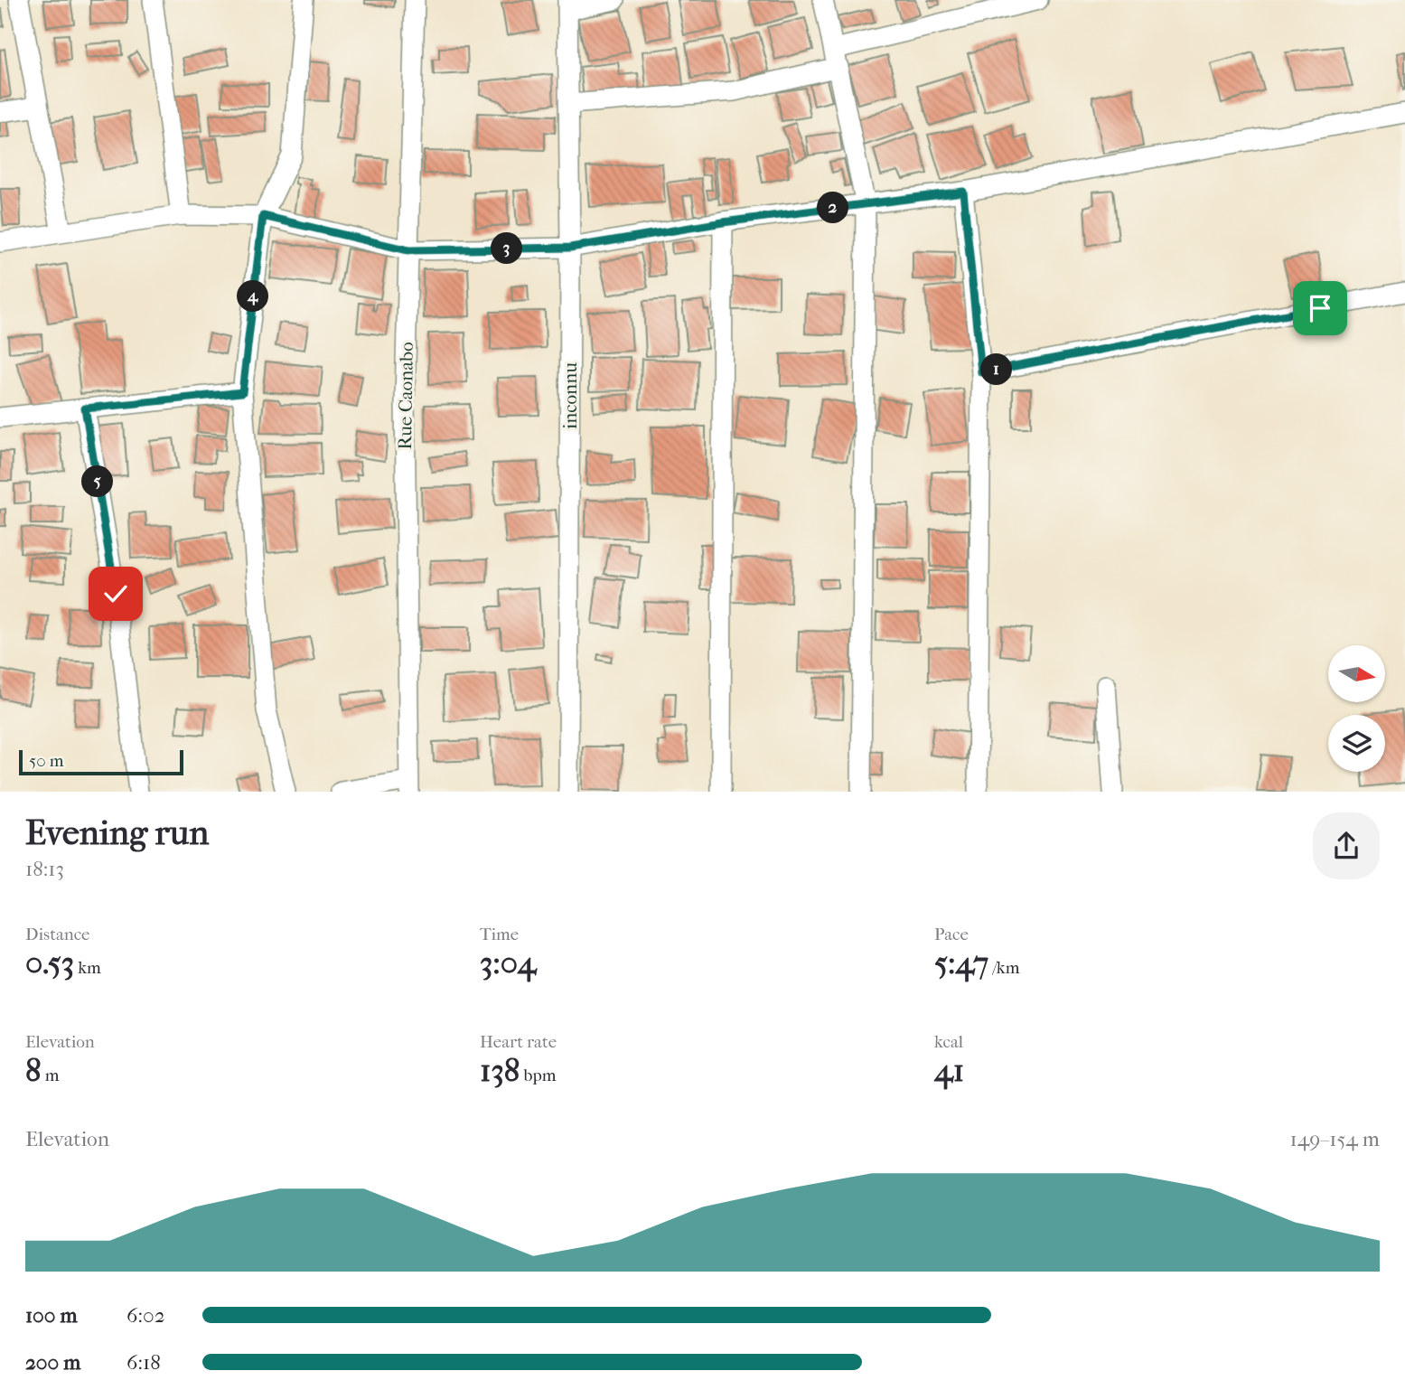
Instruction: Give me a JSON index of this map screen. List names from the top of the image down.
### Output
{
  "streets": {
    "street": ["Rue Caonabo", "inconnu"]
  },
  "scale_bar": "50 m",
  "north": "right",
  "page": {
    "pins": [
      "2",
      "3",
      "4",
      "1",
      "5"
    ],
    "scale": "50 m",
    "heading": ["Evening run", "18:13"],
    "stats": [
      ["Distance", "0.53 km"],
      ["Time", "3:04"],
      ["Pace", "5:47 /km"],
      ["Elevation", "8 m"],
      ["Heart rate", "138 bpm"],
      ["kcal", "41"]
    ],
    "chart": ["Elevation", "149–154 m"],
    "list": [
      {
        "name": "100 m",
        "note": "6:02"
      },
      {
        "name": "200 m",
        "note": "6:18"
      }
    ]
  }
}
